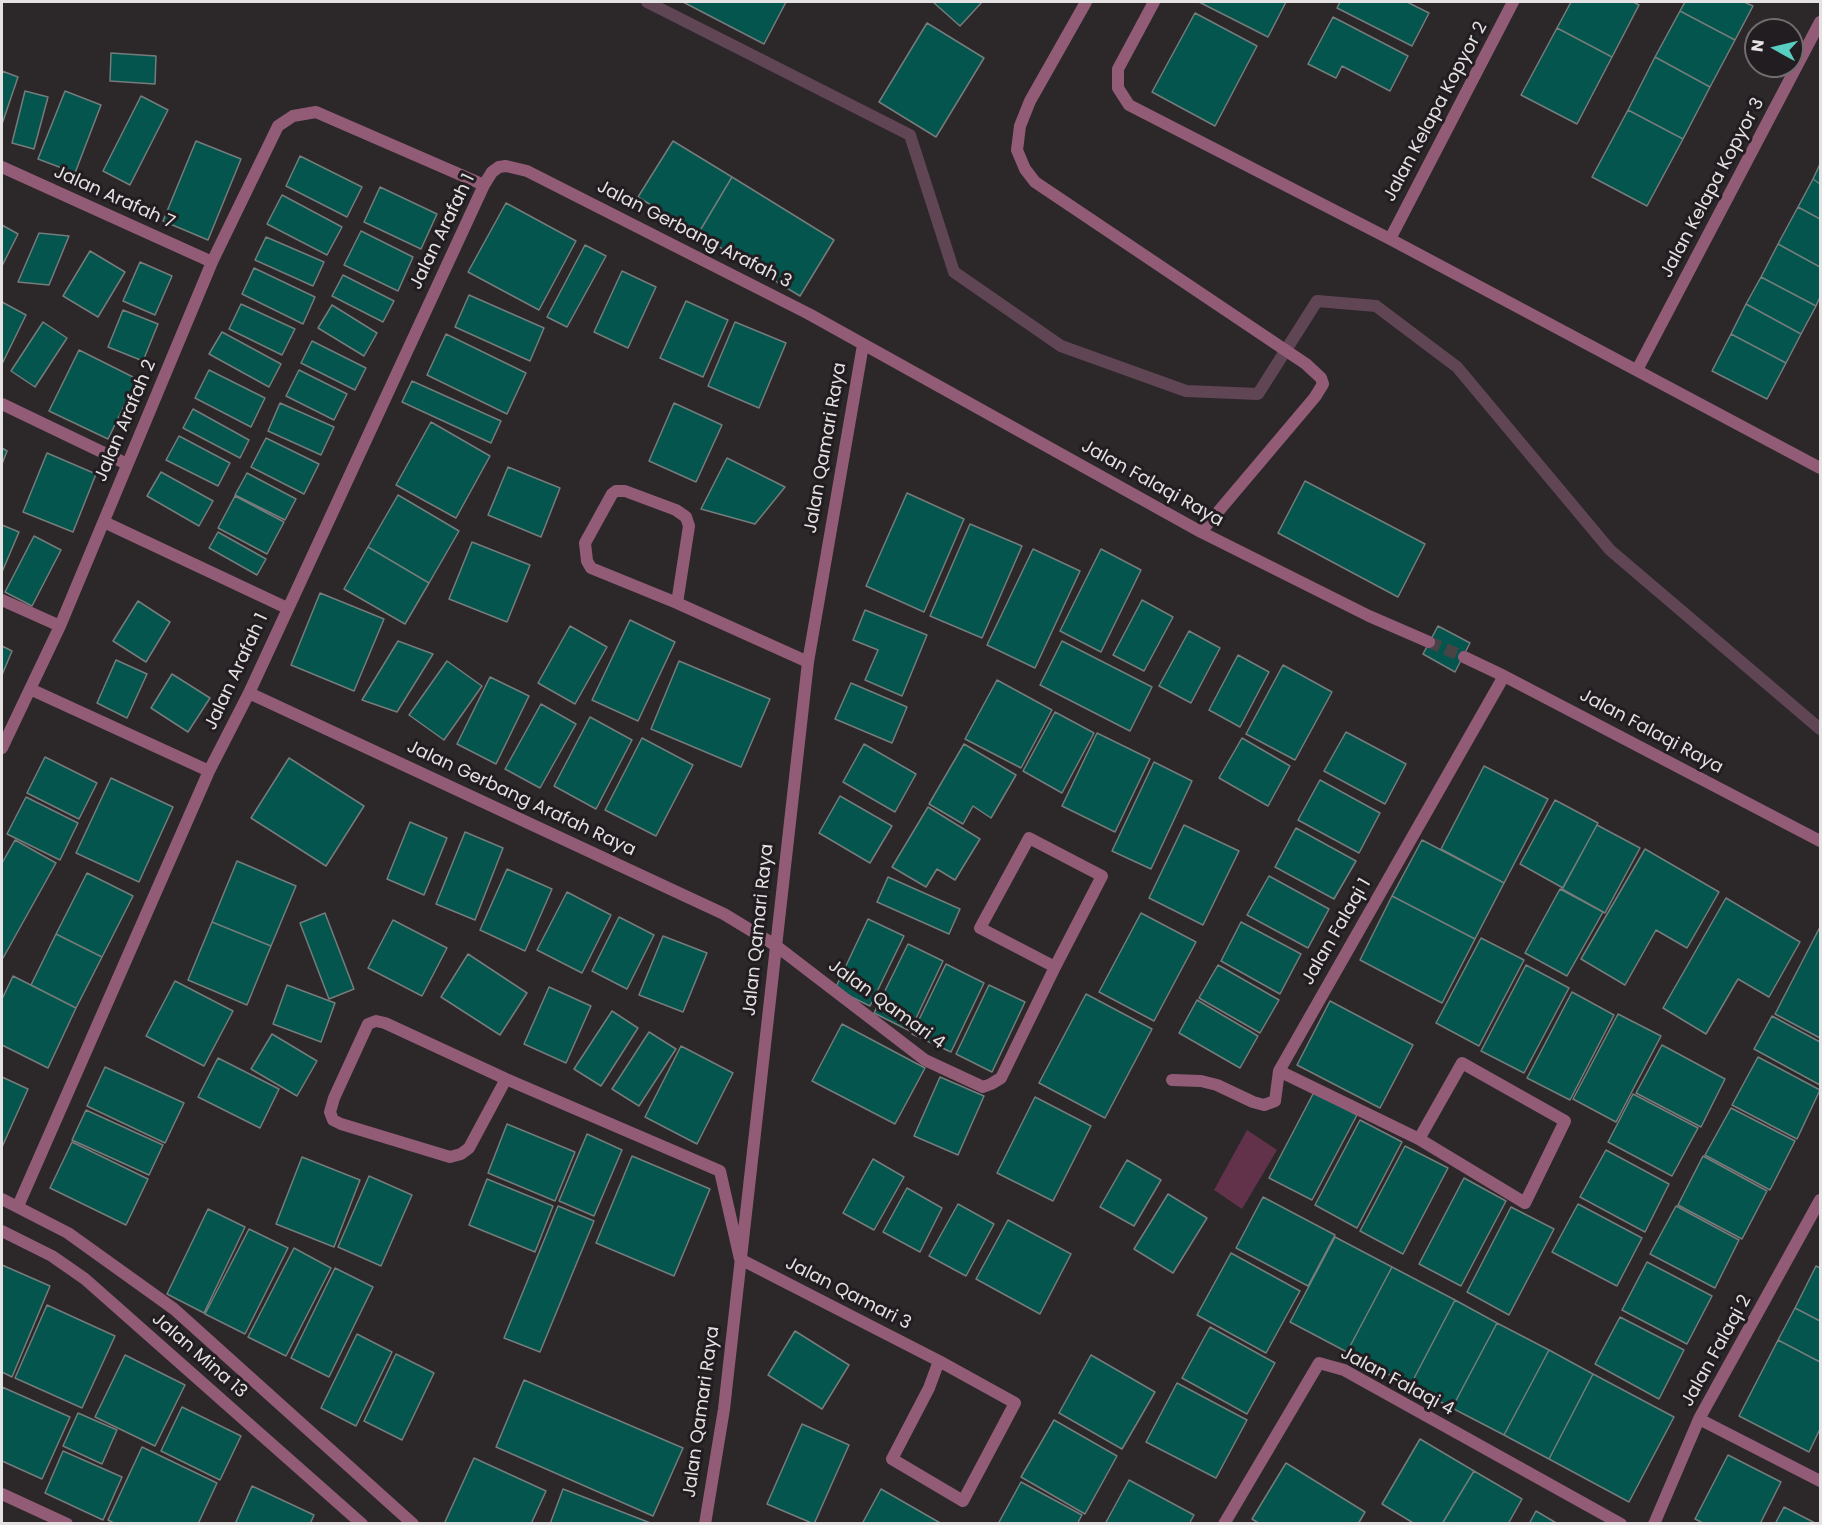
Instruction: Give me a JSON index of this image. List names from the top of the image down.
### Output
{
  "streets": {
    "street": [
      "Jalan Kelapa Kopyor 2",
      "Jalan Kelapa Kopyor 3",
      "Jalan Arafah 7",
      "Jalan Arafah 1",
      "Jalan Gerbang Arafah 3",
      "Jalan Arafah 2",
      "Jalan Qamari Raya",
      "Jalan Falaqi Raya",
      "Jalan Gerbang Arafah Raya",
      "Jalan Falaqi 1",
      "Jalan Qamari 4",
      "Jalan Qamari 3",
      "Jalan Falaqi 2",
      "Jalan Mina 13",
      "Jalan Falaqi 4"
    ]
  },
  "crossings": [
    ["Jalan Arafah 7", "Jalan Arafah 2"],
    ["Jalan Arafah 1", "Jalan Gerbang Arafah 3"],
    ["Jalan Arafah 1", "Jalan Arafah 2"],
    ["Jalan Arafah 1", "Jalan Gerbang Arafah Raya"],
    ["Jalan Gerbang Arafah 3", "Jalan Qamari Raya"],
    ["Jalan Gerbang Arafah 3", "Jalan Falaqi Raya"],
    ["Jalan Qamari Raya", "Jalan Falaqi Raya"],
    ["Jalan Qamari Raya", "Jalan Gerbang Arafah Raya"],
    ["Jalan Qamari Raya", "Jalan Qamari 4"],
    ["Jalan Qamari Raya", "Jalan Qamari 3"],
    ["Jalan Falaqi Raya", "Jalan Falaqi 1"],
    ["Jalan Gerbang Arafah Raya", "Jalan Qamari 4"]
  ],
  "north": "left"
}
